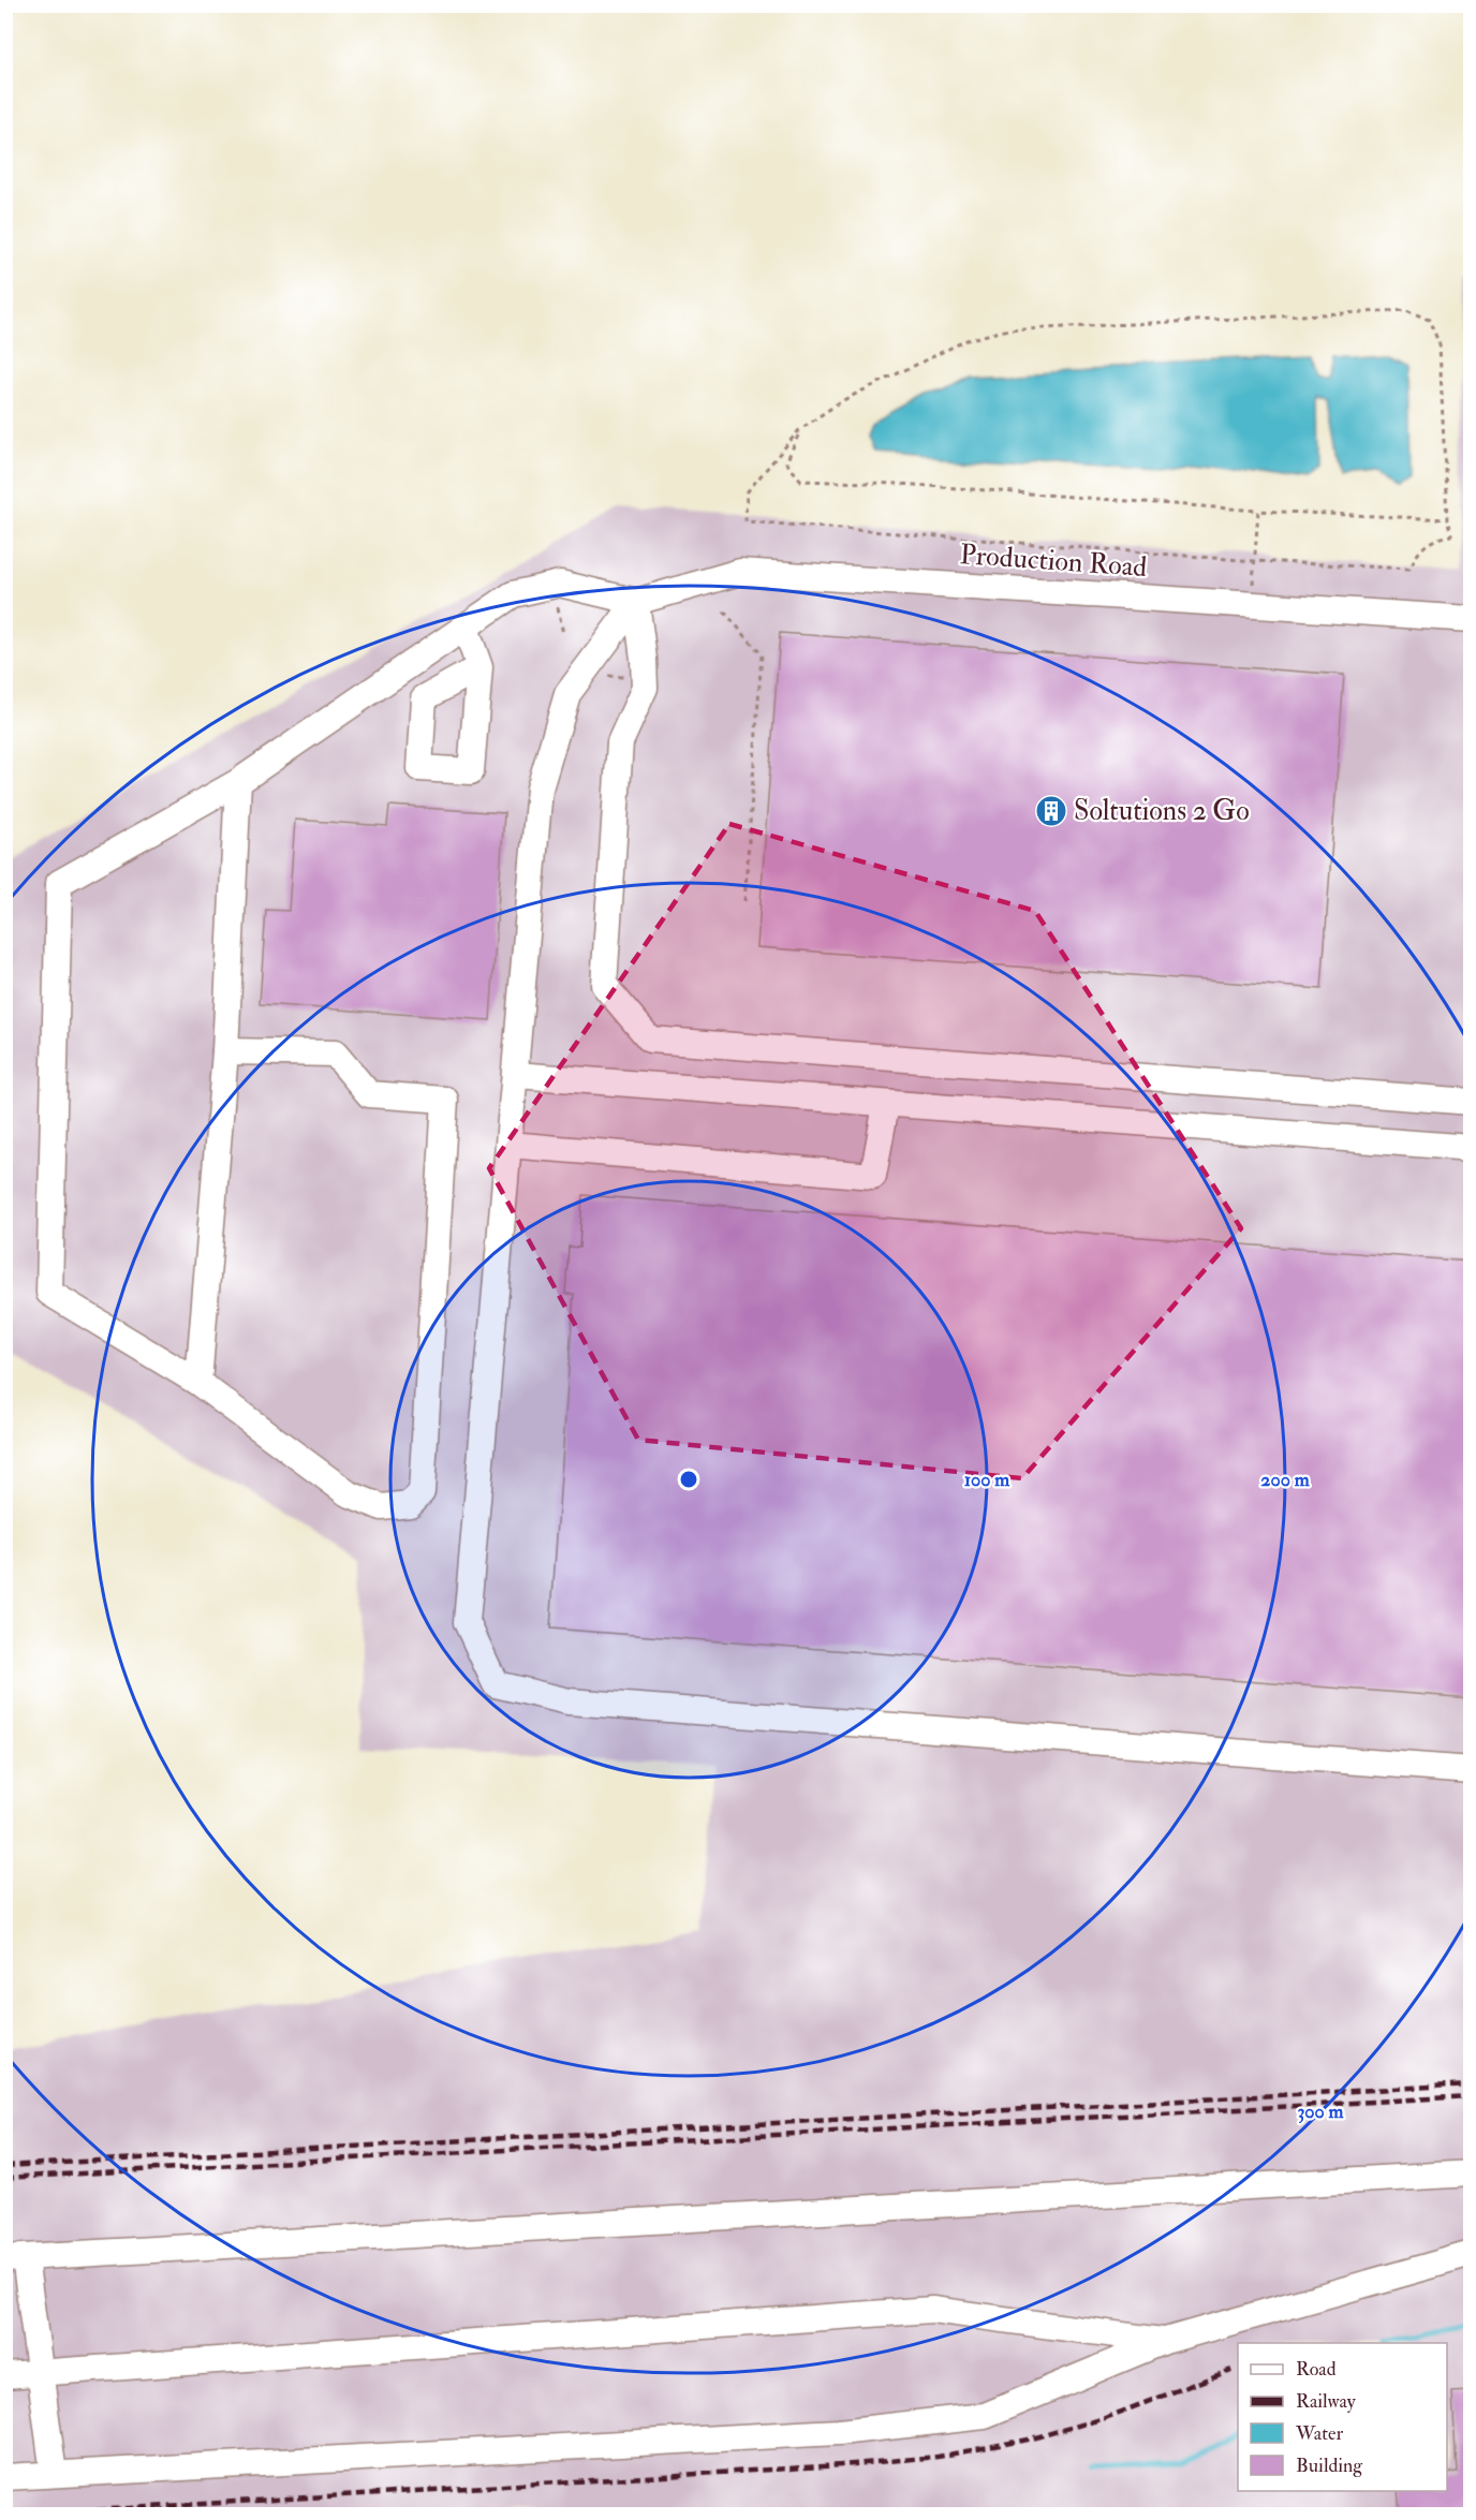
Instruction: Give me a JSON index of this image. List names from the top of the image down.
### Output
{
  "streets": {
    "street": ["Production Road"]
  },
  "places": {
    "building": ["Soltutions 2 Go"]
  },
  "legend": [
    "Road",
    "Railway",
    "Water",
    "Building"
  ],
  "rings": ["100 m", "200 m", "300 m"]
}
